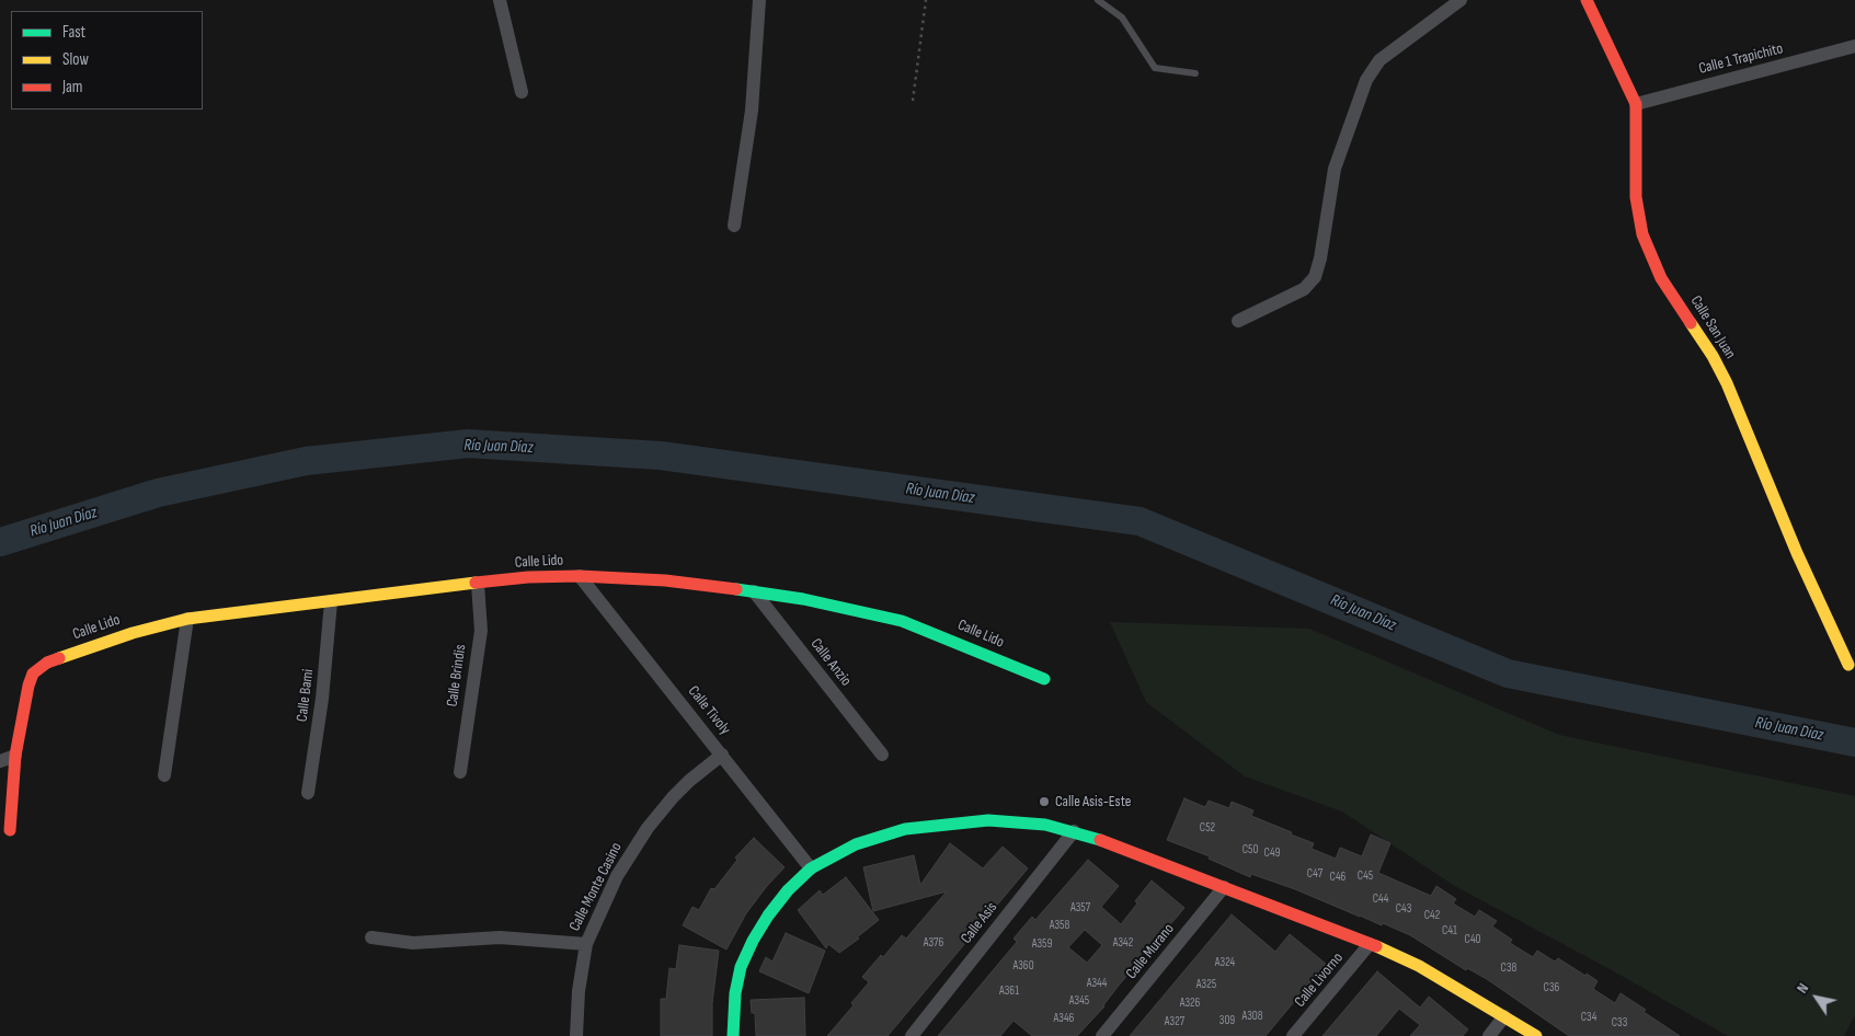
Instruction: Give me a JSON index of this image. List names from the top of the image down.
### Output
{
  "streets": {
    "street": [
      "Calle 1 Trapichito",
      "Calle San Juan",
      "Calle Lido",
      "Calle Anzio",
      "Calle Brindis",
      "Calle Bami",
      "Calle Tivoly",
      "Calle Monte Casino",
      "Calle Asis",
      "Calle Murano",
      "Calle Livorno"
    ]
  },
  "crossings": [
    ["Calle 1 Trapichito", "Calle San Juan"],
    ["Calle Lido", "Calle Anzio"],
    ["Calle Lido", "Calle Brindis"],
    ["Calle Lido", "Calle Bami"],
    ["Calle Lido", "Calle Tivoly"],
    ["Calle Tivoly", "Calle Monte Casino"]
  ],
  "water": ["Río Juan Díaz"],
  "places": ["Calle Asis-Este"],
  "house_numbers": [
    "C52",
    "C50",
    "C49",
    "C47",
    "C45",
    "C46",
    "C44",
    "A357",
    "C43",
    "C42",
    "A358",
    "C41",
    "C40",
    "A376",
    "A342",
    "A359",
    "A324",
    "A360",
    "C38",
    "A344",
    "A325",
    "C36",
    "A361",
    "A345",
    "A326",
    "A308",
    "C34",
    "A346",
    "309",
    "A327",
    "C33"
  ],
  "legend": ["Fast", "Slow", "Jam"],
  "north": "top left"
}
